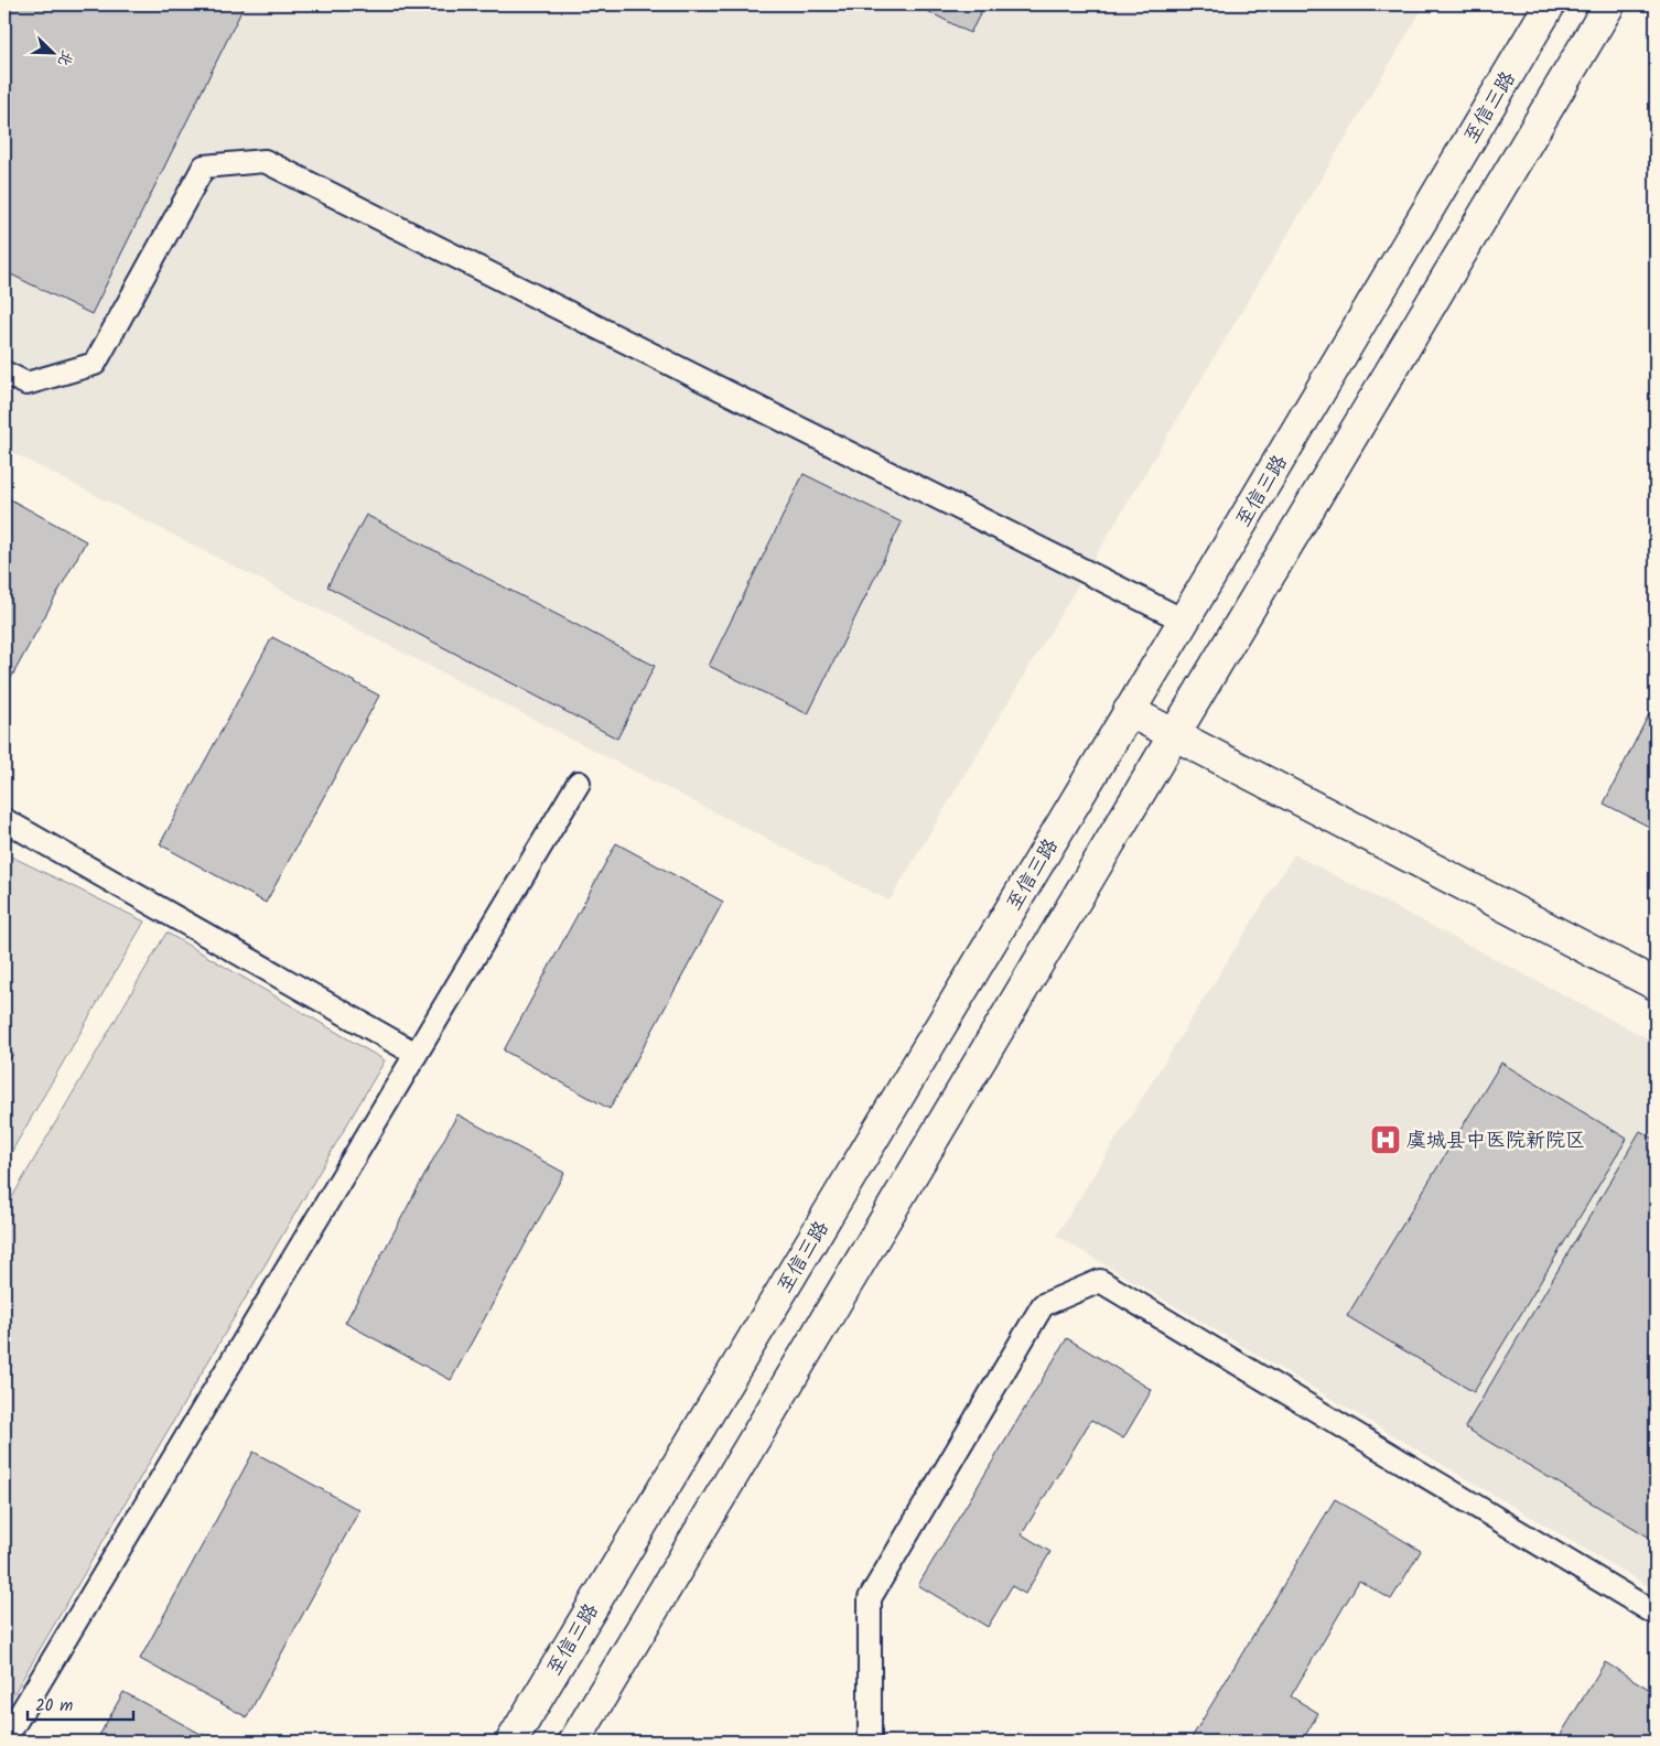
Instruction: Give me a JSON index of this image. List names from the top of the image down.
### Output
{
  "streets": {
    "main road": ["至信三路"]
  },
  "places": {
    "hospital": ["虞城县中医院新院区"]
  },
  "scale_bar": "20 m",
  "north": "bottom right"
}
